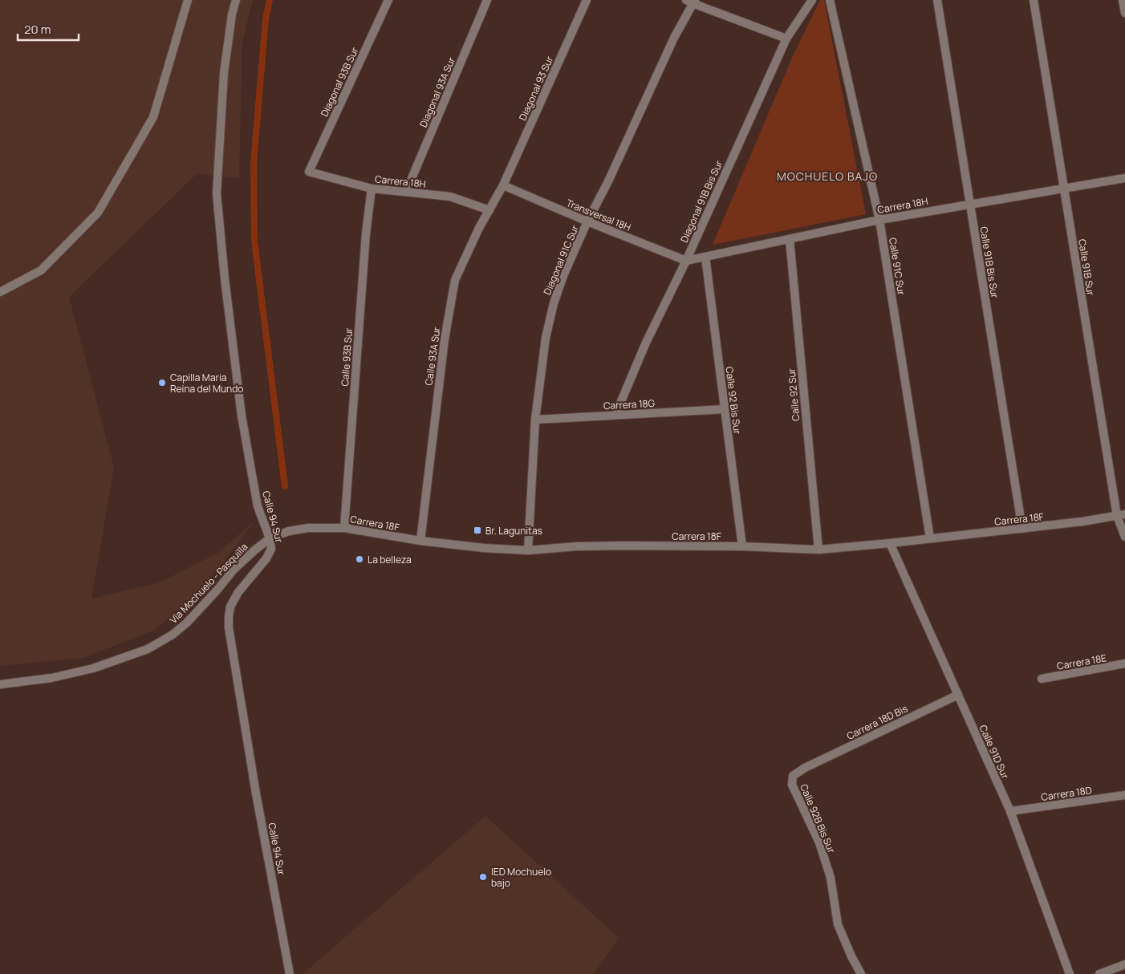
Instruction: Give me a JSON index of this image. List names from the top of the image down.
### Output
{
  "streets": {
    "street": [
      "Diagonal 93B Sur",
      "Diagonal 93 Sur",
      "Diagonal 93A Sur",
      "Carrera 18H",
      "Diagonal 91B Bis Sur",
      "Transversal 18H",
      "Diagonal 91C Sur",
      "Calle 91B Bis Sur",
      "Calle 91C Sur",
      "Calle 91B Sur",
      "Calle 93A Sur",
      "Calle 93B Sur",
      "Calle 92 Sur",
      "Calle 92 Bis Sur",
      "Carrera 18G",
      "Calle 94 Sur",
      "Carrera 18F",
      "Vía Mochuelo - Pasquilla",
      "Carrera 18E",
      "Carrera 18D Bis",
      "Calle 91D Sur",
      "Carrera 18D",
      "Calle 92B Bis Sur"
    ]
  },
  "crossings": [
    ["Diagonal 93B Sur", "Carrera 18H"],
    ["Diagonal 93 Sur", "Transversal 18H"],
    ["Diagonal 93 Sur", "Calle 93A Sur"],
    ["Diagonal 93A Sur", "Carrera 18H"],
    ["Carrera 18H", "Diagonal 91B Bis Sur"],
    ["Carrera 18H", "Transversal 18H"],
    ["Carrera 18H", "Calle 91B Bis Sur"],
    ["Carrera 18H", "Calle 91C Sur"],
    ["Carrera 18H", "Calle 91B Sur"],
    ["Carrera 18H", "Calle 93A Sur"],
    ["Carrera 18H", "Calle 93B Sur"],
    ["Carrera 18H", "Calle 92 Sur"],
    ["Carrera 18H", "Calle 92 Bis Sur"],
    ["Diagonal 91B Bis Sur", "Transversal 18H"],
    ["Diagonal 91B Bis Sur", "Carrera 18G"],
    ["Transversal 18H", "Diagonal 91C Sur"],
    ["Transversal 18H", "Calle 93A Sur"],
    ["Diagonal 91C Sur", "Carrera 18G"],
    ["Diagonal 91C Sur", "Carrera 18F"],
    ["Calle 91B Bis Sur", "Carrera 18F"],
    ["Calle 91C Sur", "Carrera 18F"],
    ["Calle 91B Sur", "Carrera 18F"],
    ["Calle 93A Sur", "Carrera 18F"],
    ["Calle 93B Sur", "Carrera 18F"],
    ["Calle 92 Sur", "Carrera 18F"],
    ["Calle 92 Bis Sur", "Carrera 18G"],
    ["Calle 92 Bis Sur", "Carrera 18F"],
    ["Calle 94 Sur", "Carrera 18F"],
    ["Calle 94 Sur", "Vía Mochuelo - Pasquilla"],
    ["Carrera 18F", "Vía Mochuelo - Pasquilla"],
    ["Carrera 18F", "Calle 91D Sur"],
    ["Carrera 18D Bis", "Calle 91D Sur"],
    ["Carrera 18D Bis", "Calle 92B Bis Sur"],
    ["Calle 91D Sur", "Carrera 18D"]
  ],
  "districts": ["MOCHUELO BAJO"],
  "places": {
    "other": ["Capilla Maria Reina del Mundo", "La belleza", "IED Mochuelo bajo"],
    "transit": ["Br. Lagunitas"]
  },
  "scale_bar": "20 m"
}
